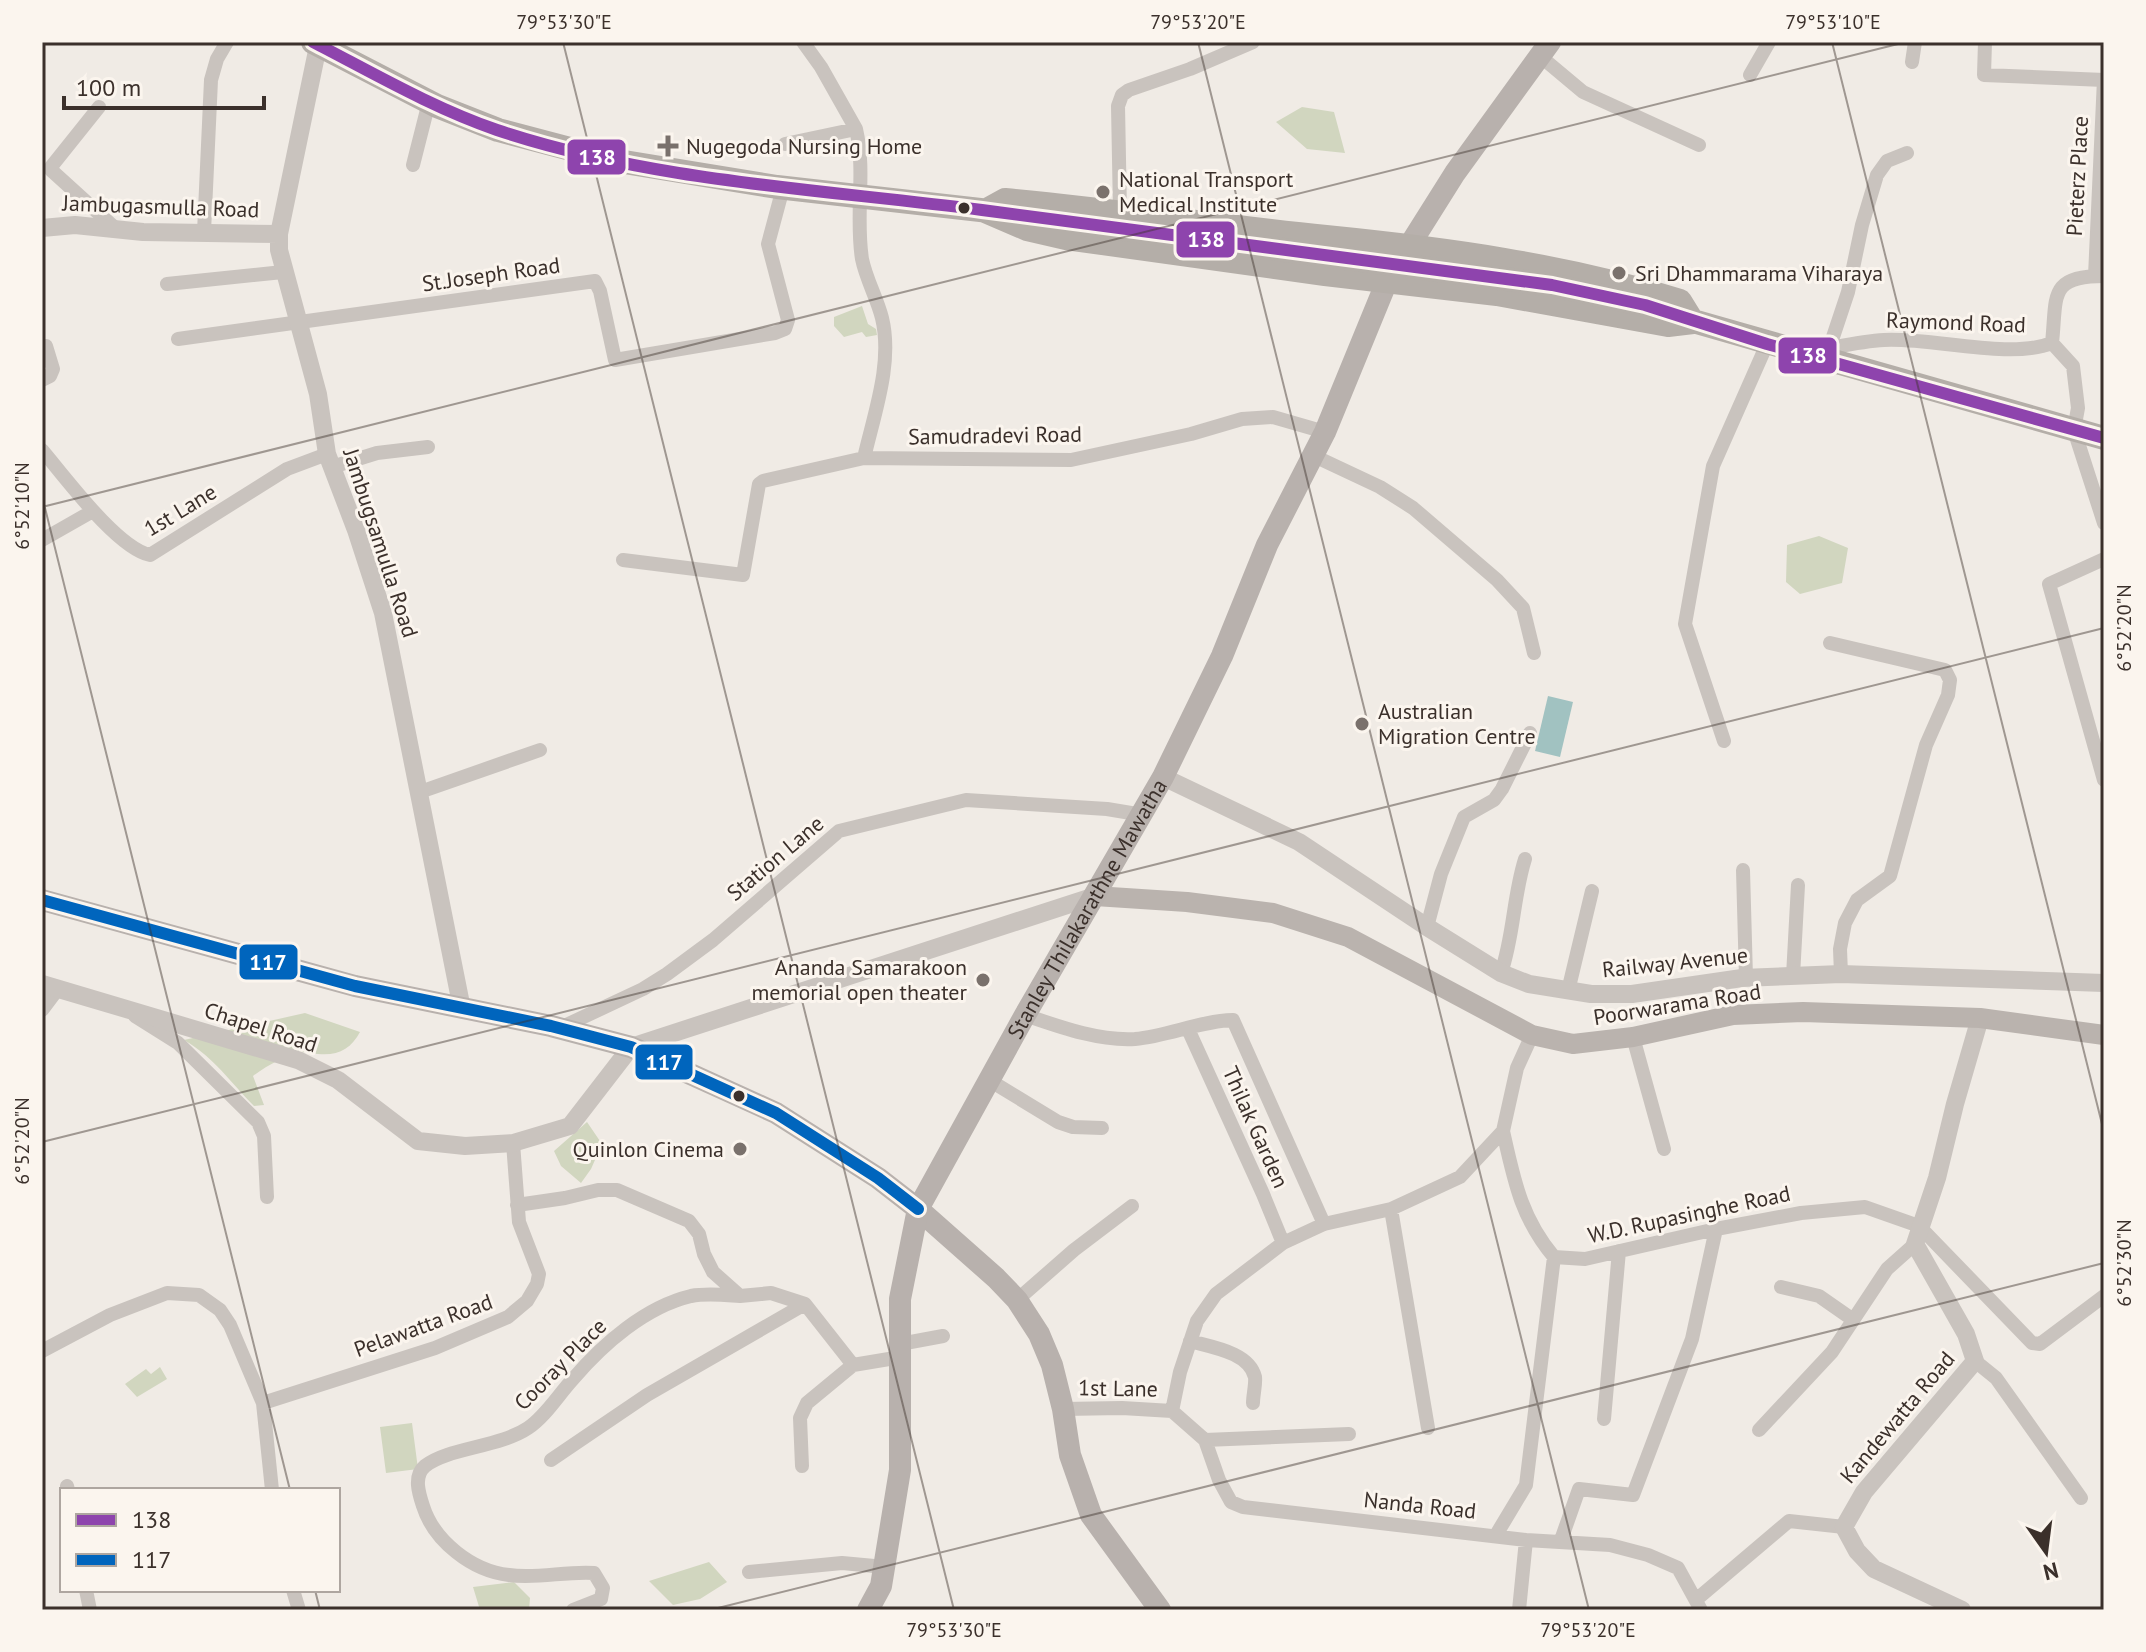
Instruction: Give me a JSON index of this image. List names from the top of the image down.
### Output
{
  "streets": {
    "main road": ["Stanley Thilakarathne Mawatha", "Poorwarama Road"],
    "street": [
      "Pieterz Place",
      "Jambugasmulla Road",
      "St.Joseph Road",
      "Raymond Road",
      "Samudradevi Road",
      "1st Lane",
      "Jambugsamulla Road",
      "Station Lane",
      "Railway Avenue",
      "Chapel Road",
      "Thilak Garden",
      "W.D. Rupasinghe Road",
      "Pelawatta Road",
      "Cooray Place",
      "Kandewatta Road",
      "Nanda Road"
    ]
  },
  "crossings": [
    ["Pieterz Place", "Raymond Road"],
    ["Jambugasmulla Road", "Jambugsamulla Road"],
    ["St.Joseph Road", "Jambugsamulla Road"],
    ["Samudradevi Road", "Stanley Thilakarathne Mawatha"],
    ["1st Lane", "Jambugsamulla Road"],
    ["1st Lane", "Nanda Road"],
    ["Station Lane", "Stanley Thilakarathne Mawatha"],
    ["Stanley Thilakarathne Mawatha", "Railway Avenue"],
    ["Stanley Thilakarathne Mawatha", "Poorwarama Road"],
    ["Chapel Road", "Pelawatta Road"],
    ["W.D. Rupasinghe Road", "Kandewatta Road"],
    ["Kandewatta Road", "Nanda Road"]
  ],
  "places": {
    "health": ["Nugegoda Nursing Home"],
    "other": [
      "National Transport Medical Institute",
      "Sri Dhammarama Viharaya",
      "Australian Migration Centre",
      "Ananda Samarakoon memorial open theater",
      "Quinlon Cinema"
    ]
  },
  "lines": ["transit line 138", "transit line 117"],
  "legend": ["138", "117"],
  "scale_bar": "100 m",
  "north": "bottom",
  "coordinates": [
    "79°53'30\"E",
    "79°53'20\"E",
    "79°53'10\"E",
    "6°52'10\"N",
    "6°52'20\"N",
    "6°52'30\"N"
  ]
}
